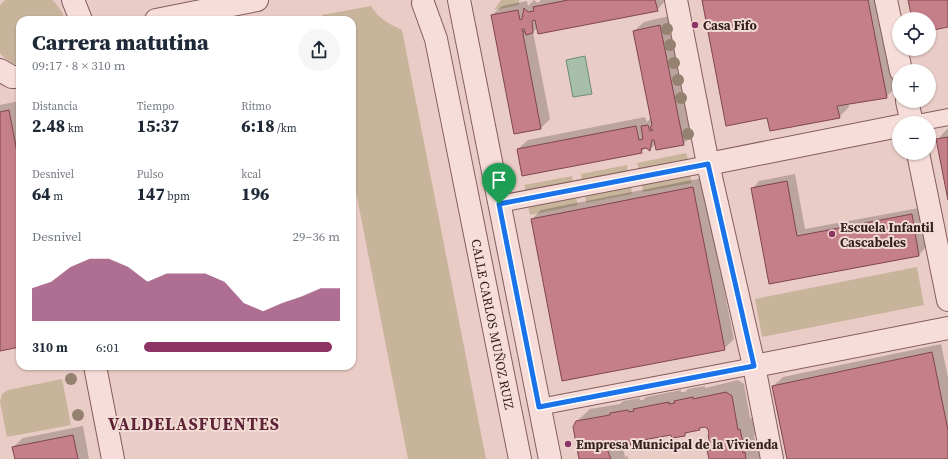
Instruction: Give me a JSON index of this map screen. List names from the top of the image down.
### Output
{
  "streets": {
    "street": ["CALLE CARLOS MUÑOZ RUIZ"]
  },
  "districts": ["VALDELASFUENTES"],
  "places": ["Casa Fifo", "Escuela Infantil Cascabeles", "Empresa Municipal de la Vivienda"],
  "page": {
    "map_buttons": ["+", "−"],
    "heading": ["Carrera matutina", "09:17 · 8 × 310 m"],
    "stats": [
      ["Distancia", "2.48 km"],
      ["Tiempo", "15:37"],
      ["Ritmo", "6:18 /km"],
      ["Desnivel", "64 m"],
      ["Pulso", "147 bpm"],
      ["kcal", "196"]
    ],
    "chart": ["Desnivel", "29–36 m"],
    "list": [
      {
        "name": "310 m",
        "note": "6:01"
      }
    ]
  }
}
